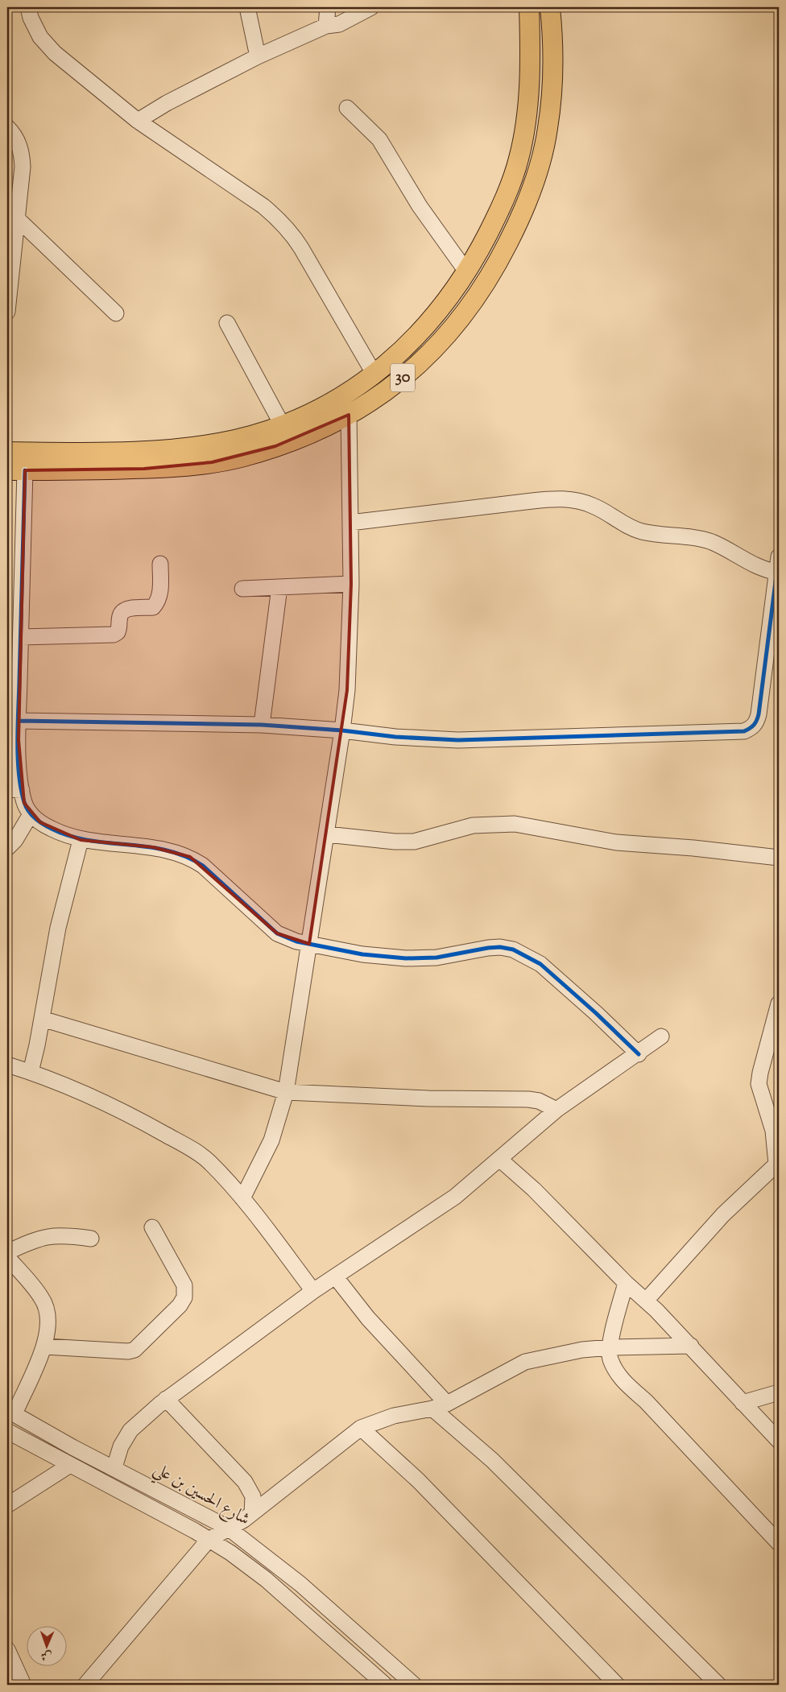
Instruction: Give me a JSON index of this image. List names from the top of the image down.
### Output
{
  "streets": {
    "main road": ["30"],
    "street": ["شارع الحسين بن علي"]
  },
  "north": "bottom"
}
